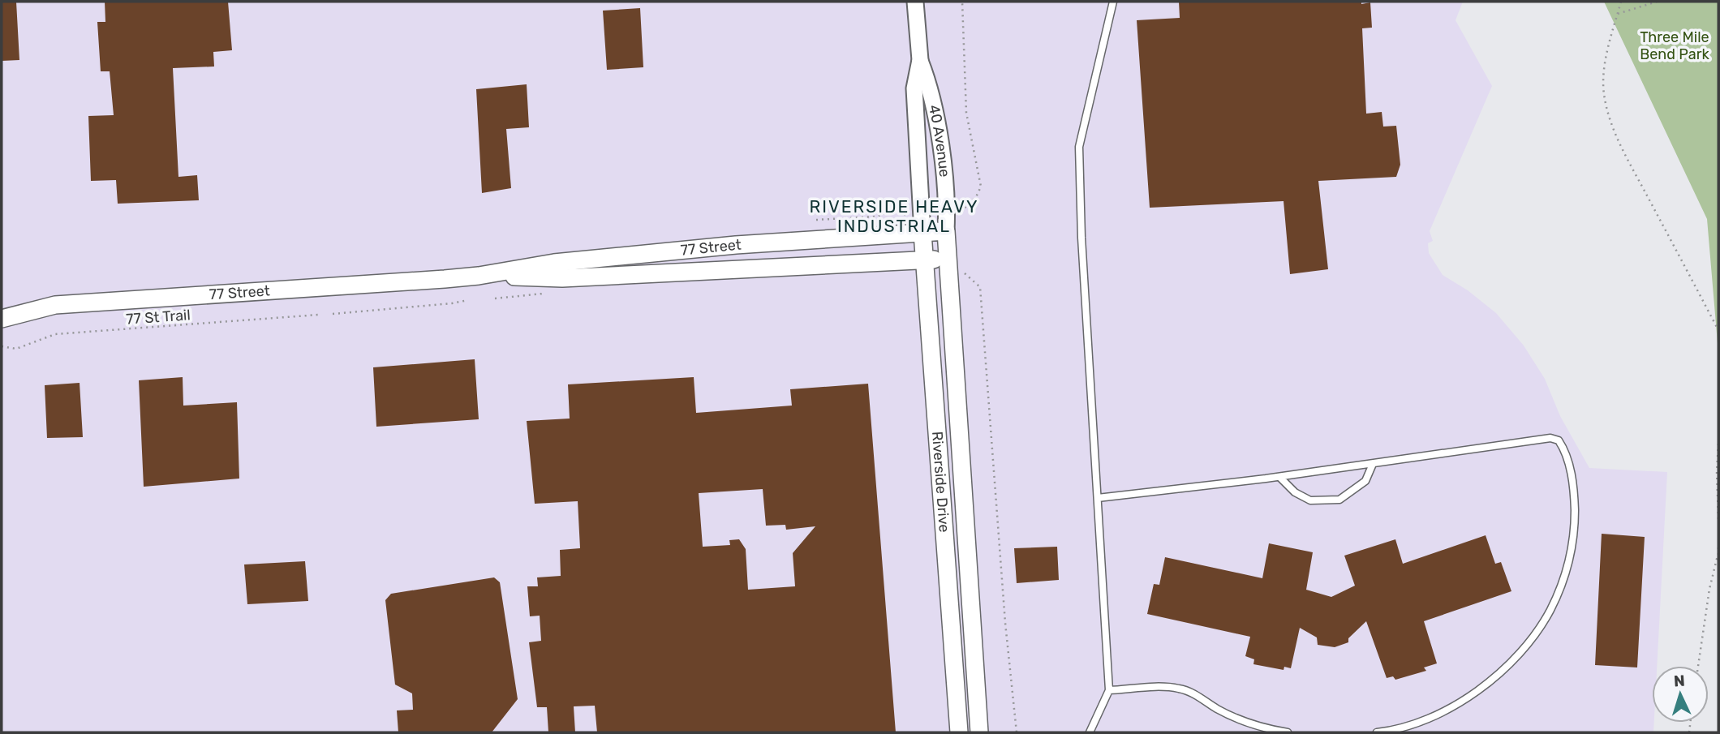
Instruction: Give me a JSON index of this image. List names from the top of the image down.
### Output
{
  "streets": {
    "main road": ["40 Avenue", "77 Street", "Riverside Drive"],
    "path": ["77 St Trail"]
  },
  "crossings": [
    ["40 Avenue", "77 Street"],
    ["40 Avenue", "Riverside Drive"],
    ["77 Street", "Riverside Drive"]
  ],
  "districts": ["RIVERSIDE HEAVY INDUSTRIAL"],
  "parks": ["Three Mile Bend Park"],
  "north": "top"
}
